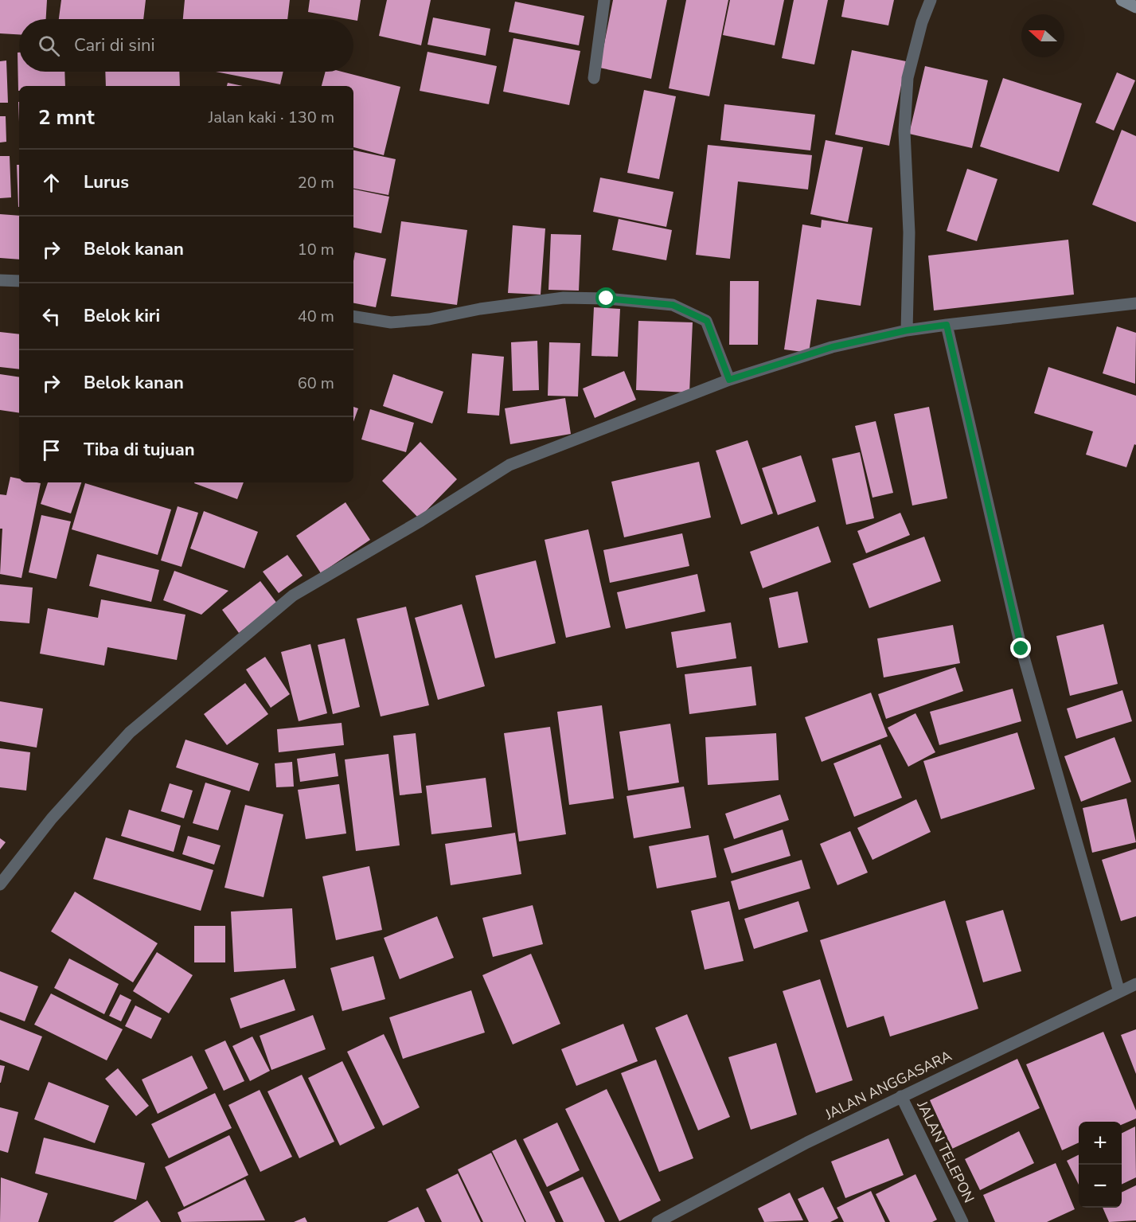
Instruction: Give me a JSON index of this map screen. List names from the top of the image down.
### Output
{
  "streets": {
    "street": ["JALAN ANGGASARA", "JALAN TELEPON"]
  },
  "crossings": [
    ["JALAN ANGGASARA", "JALAN TELEPON"]
  ],
  "north": "left",
  "page": {
    "search": "Cari di sini",
    "heading": ["2 mnt", "Jalan kaki · 130 m"],
    "list": [
      ["Lurus", "20 m"],
      ["Belok kanan", "10 m"],
      ["Belok kiri", "40 m"],
      ["Belok kanan", "60 m"],
      "Tiba di tujuan"
    ],
    "map_buttons": ["+", "−"]
  }
}
